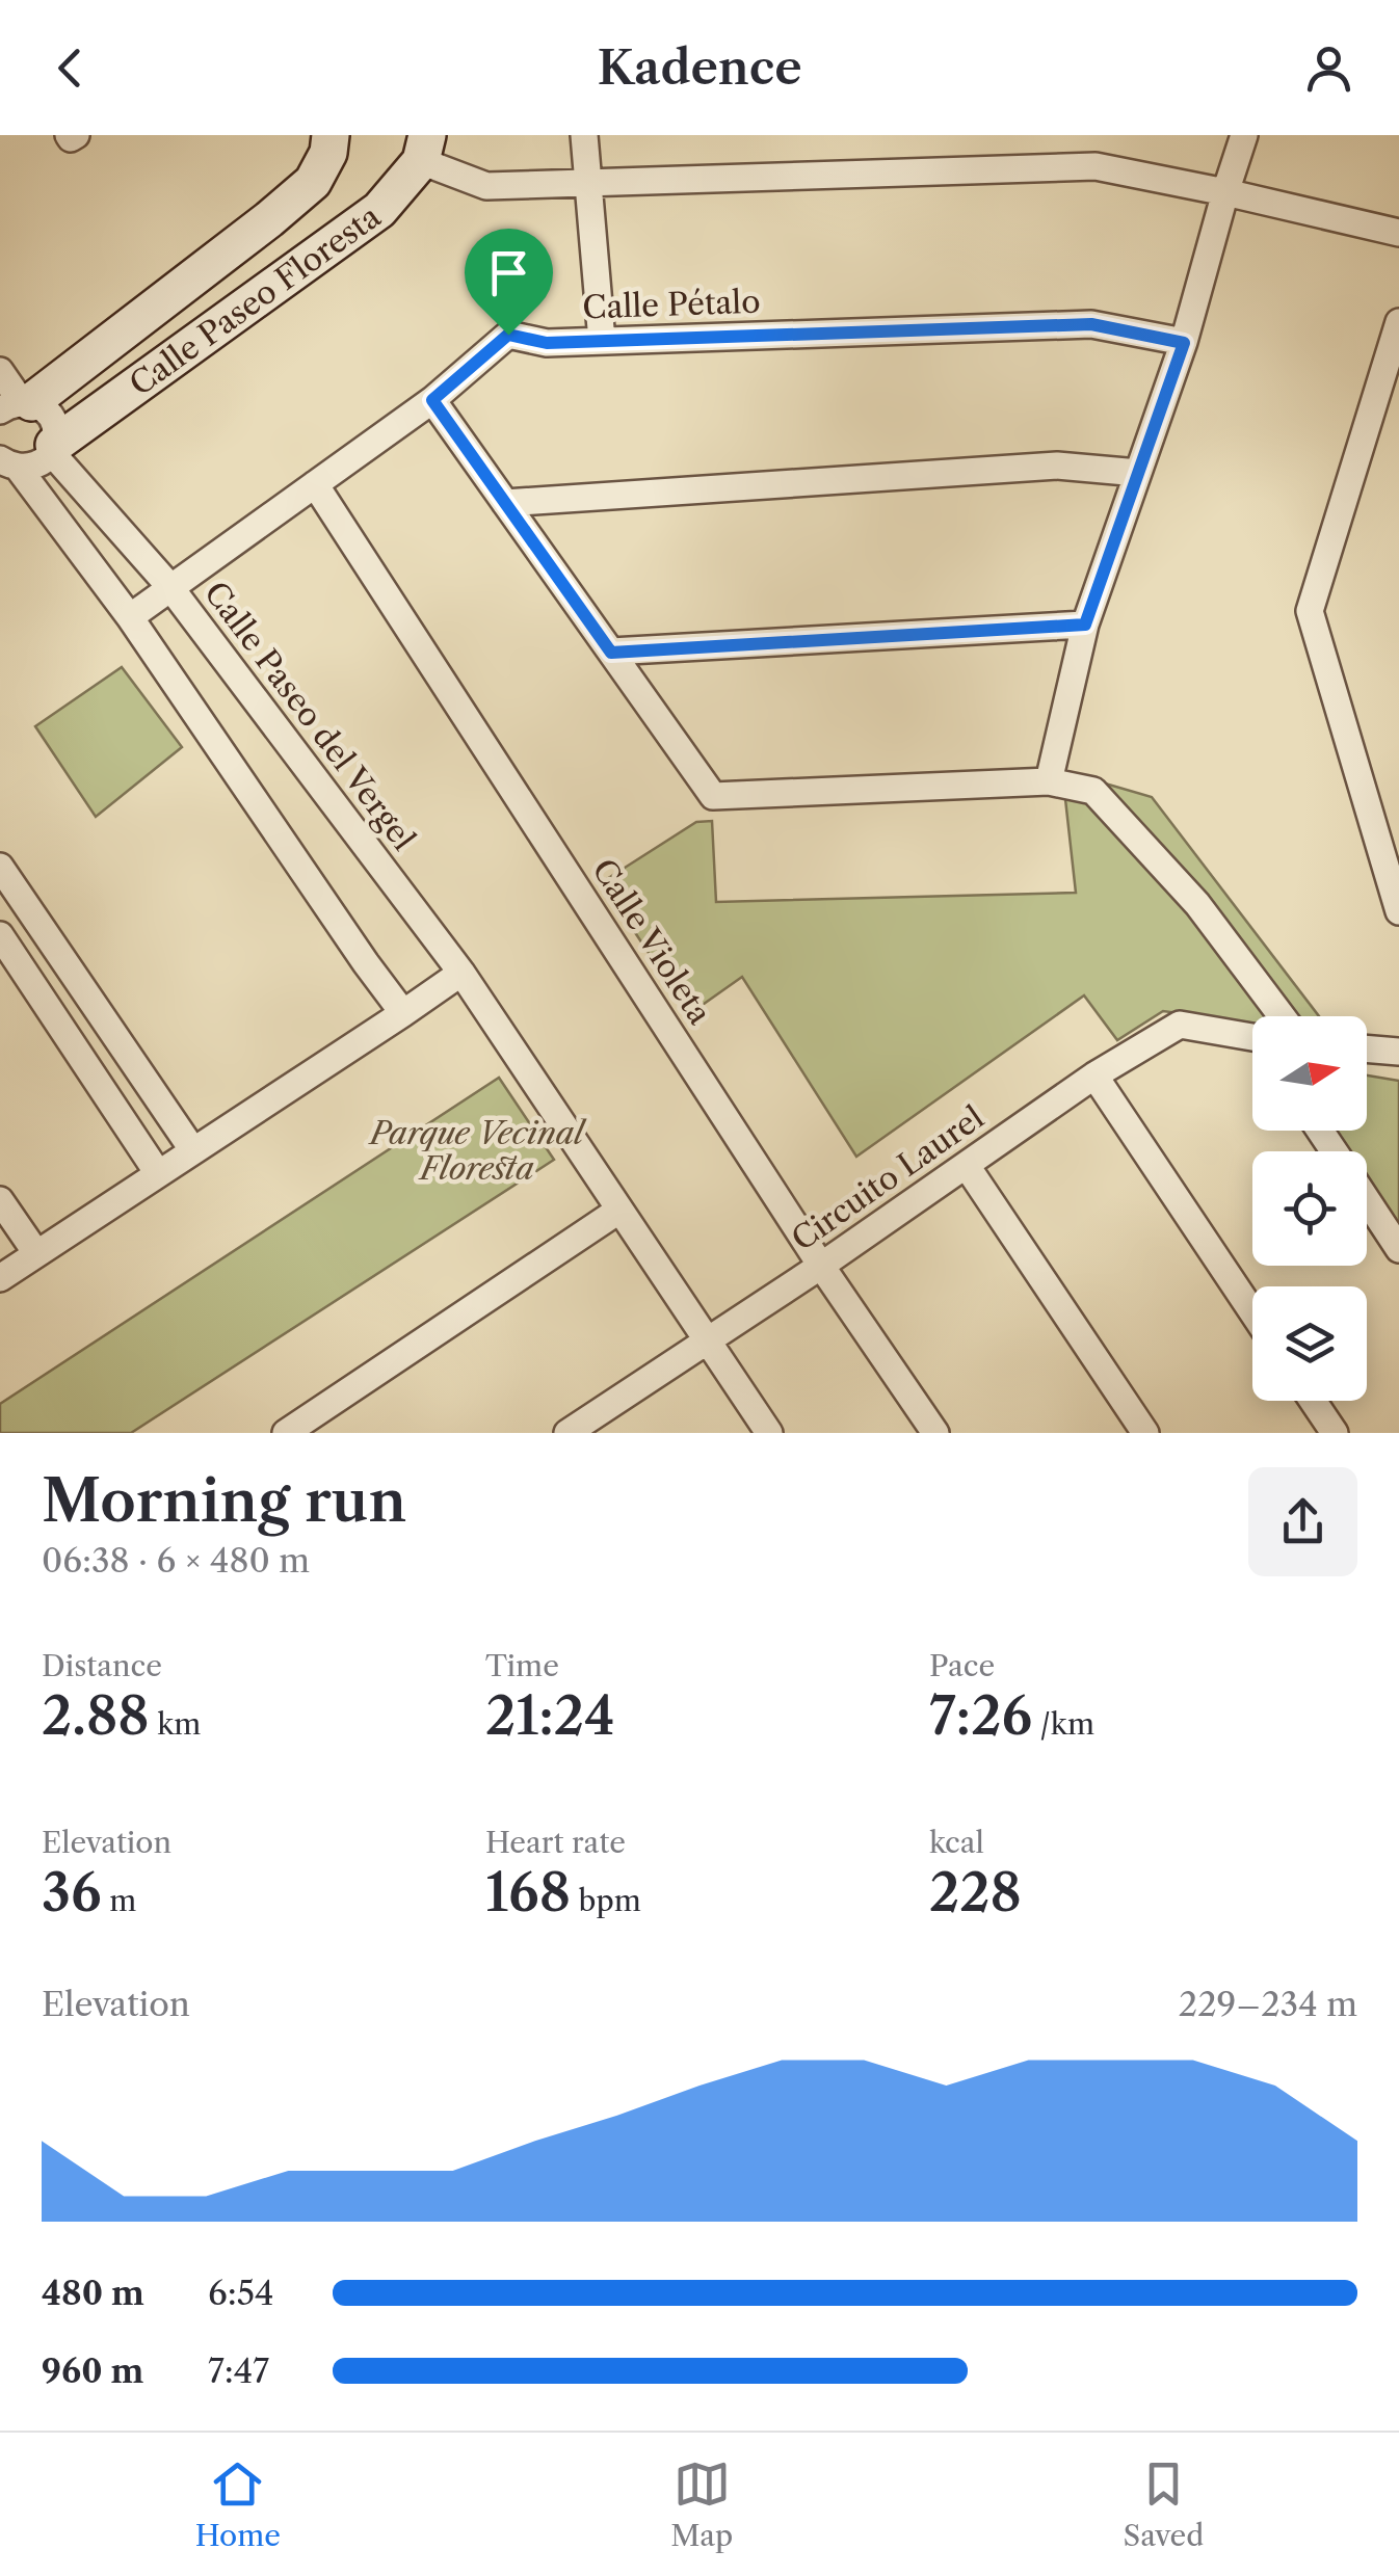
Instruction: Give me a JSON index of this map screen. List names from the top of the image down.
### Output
{
  "streets": {
    "street": [
      "Calle Paseo Floresta",
      "Calle Pétalo",
      "Calle Paseo del Vergel",
      "Calle Violeta",
      "Circuito Laurel"
    ]
  },
  "crossings": [
    ["Calle Paseo Floresta", "Calle Paseo del Vergel"],
    ["Calle Pétalo", "Calle Paseo del Vergel"],
    ["Calle Pétalo", "Calle Violeta"],
    ["Calle Paseo del Vergel", "Circuito Laurel"],
    ["Calle Violeta", "Circuito Laurel"]
  ],
  "parks": ["Parque Vecinal Floresta"],
  "north": "right",
  "page": {
    "header": "Kadence",
    "heading": ["Morning run", "06:38 · 6 × 480 m"],
    "stats": [
      ["Distance", "2.88 km"],
      ["Time", "21:24"],
      ["Pace", "7:26 /km"],
      ["Elevation", "36 m"],
      ["Heart rate", "168 bpm"],
      ["kcal", "228"]
    ],
    "chart": ["Elevation", "229–234 m"],
    "list": [
      {
        "name": "480 m",
        "note": "6:54"
      },
      {
        "name": "960 m",
        "note": "7:47"
      }
    ],
    "tabs": ["Home", "Map", "Saved"]
  }
}
